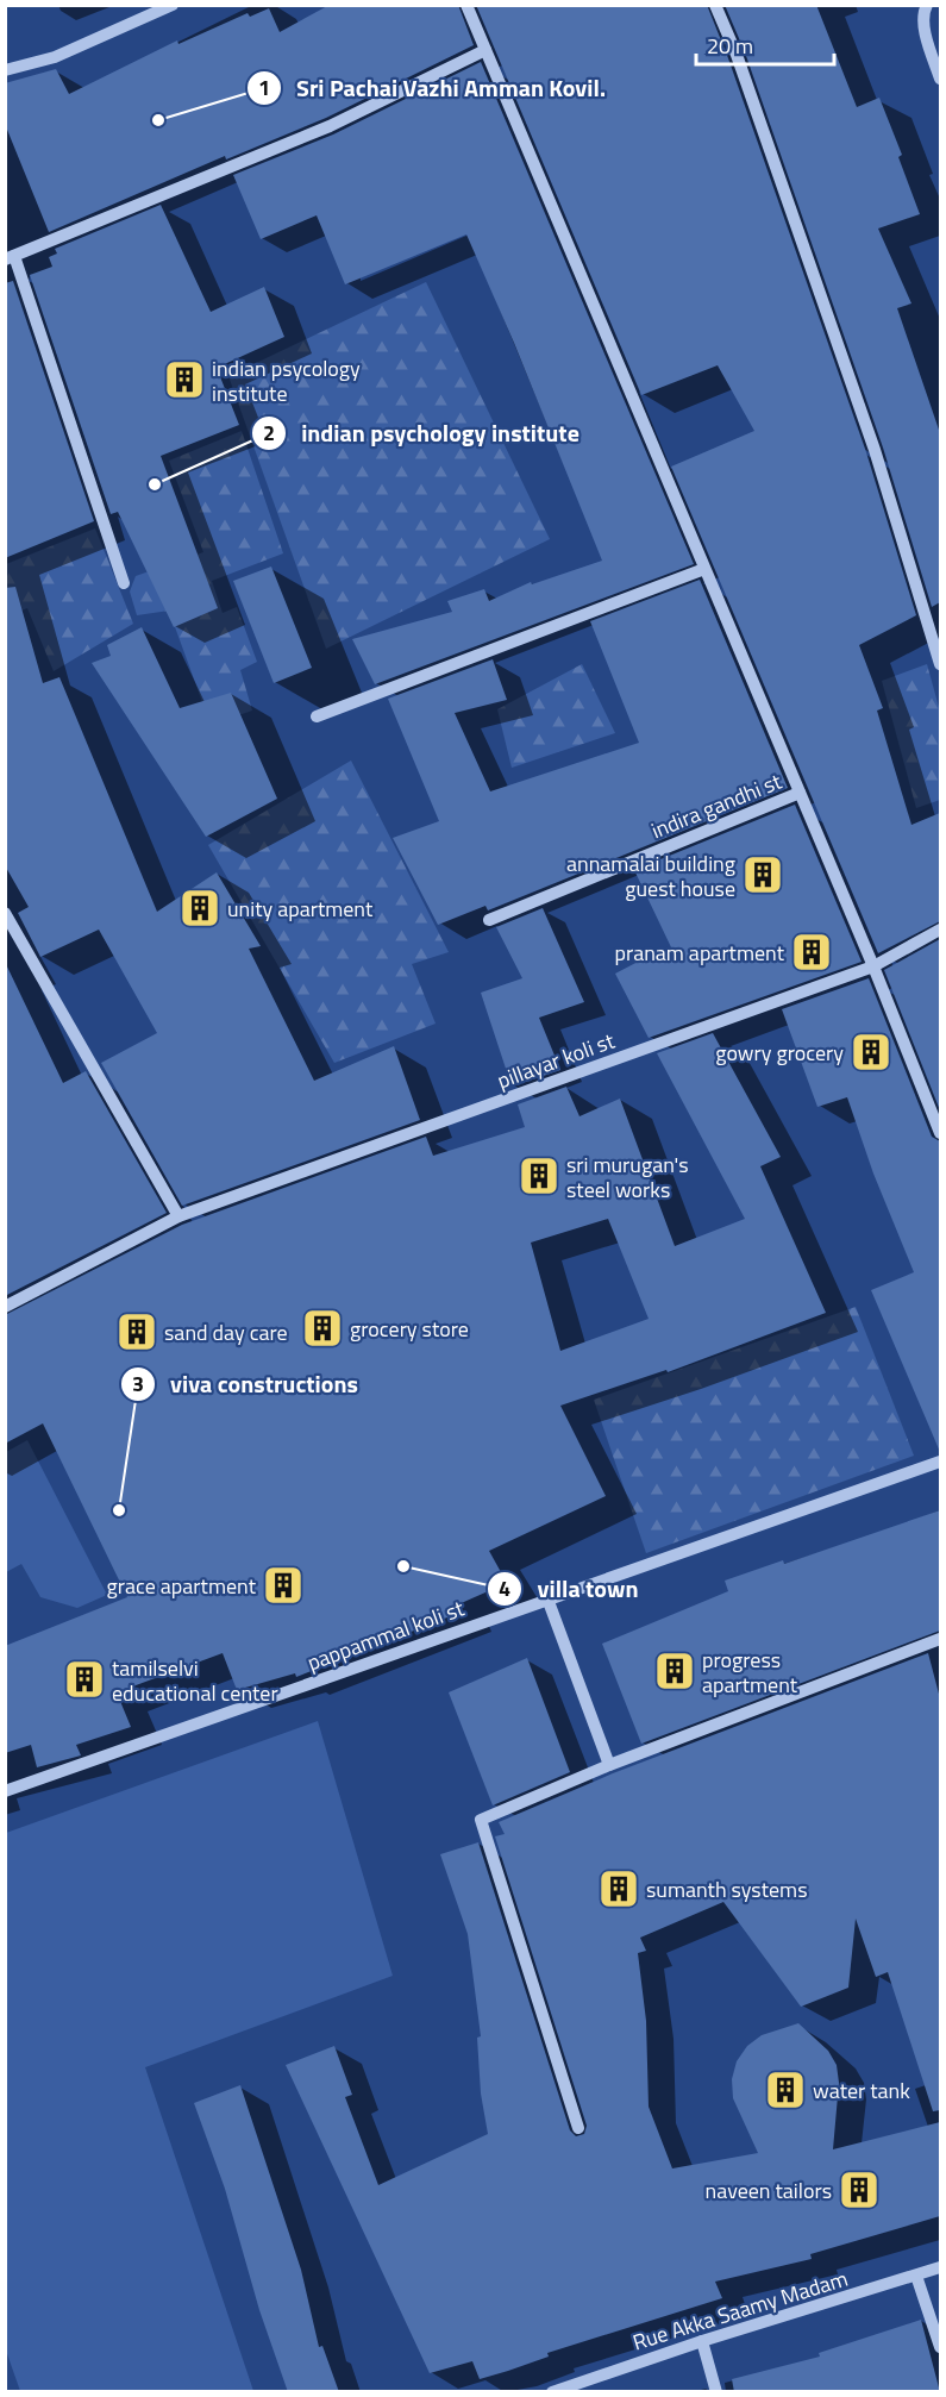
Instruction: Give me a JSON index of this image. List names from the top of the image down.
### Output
{
  "streets": {
    "street": [
      "indira gandhi st",
      "pillayar koli st",
      "pappammal koli st",
      "Rue Akka Saamy Madam"
    ]
  },
  "places": {
    "other": [
      "Sri Pachai Vazhi Amman Kovil.",
      "indian psychology institute",
      "viva constructions",
      "villa town"
    ],
    "building": [
      "indian psycology institute",
      "annamalai building guest house",
      "unity apartment",
      "pranam apartment",
      "gowry grocery",
      "sri murugan's steel works",
      "grocery store",
      "sand day care",
      "grace apartment",
      "progress apartment",
      "tamilselvi educational center",
      "sumanth systems",
      "water tank",
      "naveen tailors"
    ]
  },
  "scale_bar": "20 m"
}
